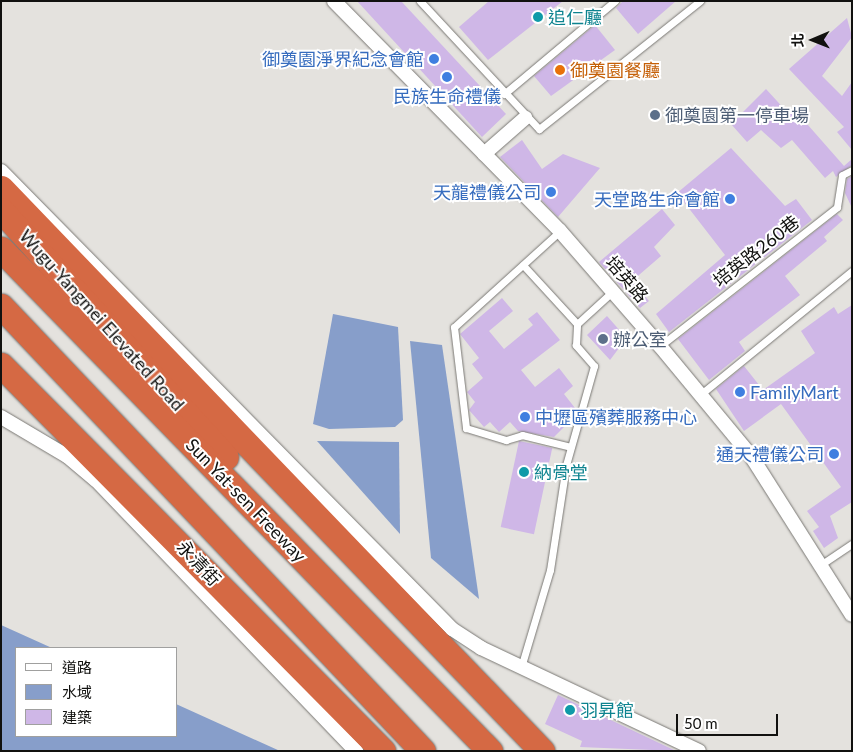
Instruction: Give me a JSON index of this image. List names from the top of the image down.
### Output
{
  "streets": {
    "highway": ["Wugu-Yangmei Elevated Road", "Sun Yat-sen Freeway"],
    "street": ["培英路", "永清街"],
    "lane": ["培英路260巷"]
  },
  "crossings": [
    ["培英路260巷", "培英路"],
    ["Wugu-Yangmei Elevated Road", "Sun Yat-sen Freeway"]
  ],
  "places": [
    "追仁廳",
    "御奠園淨界紀念會館",
    "御奠園餐廳",
    "民族生命禮儀",
    "御奠園第一停車場",
    "天龍禮儀公司",
    "天堂路生命會館",
    "辦公室",
    "FamilyMart",
    "中壢區殯葬服務中心",
    "通天禮儀公司",
    "納骨堂",
    "羽昇館"
  ],
  "legend": ["道路", "水域", "建築"],
  "scale_bar": "50 m",
  "north": "left"
}
